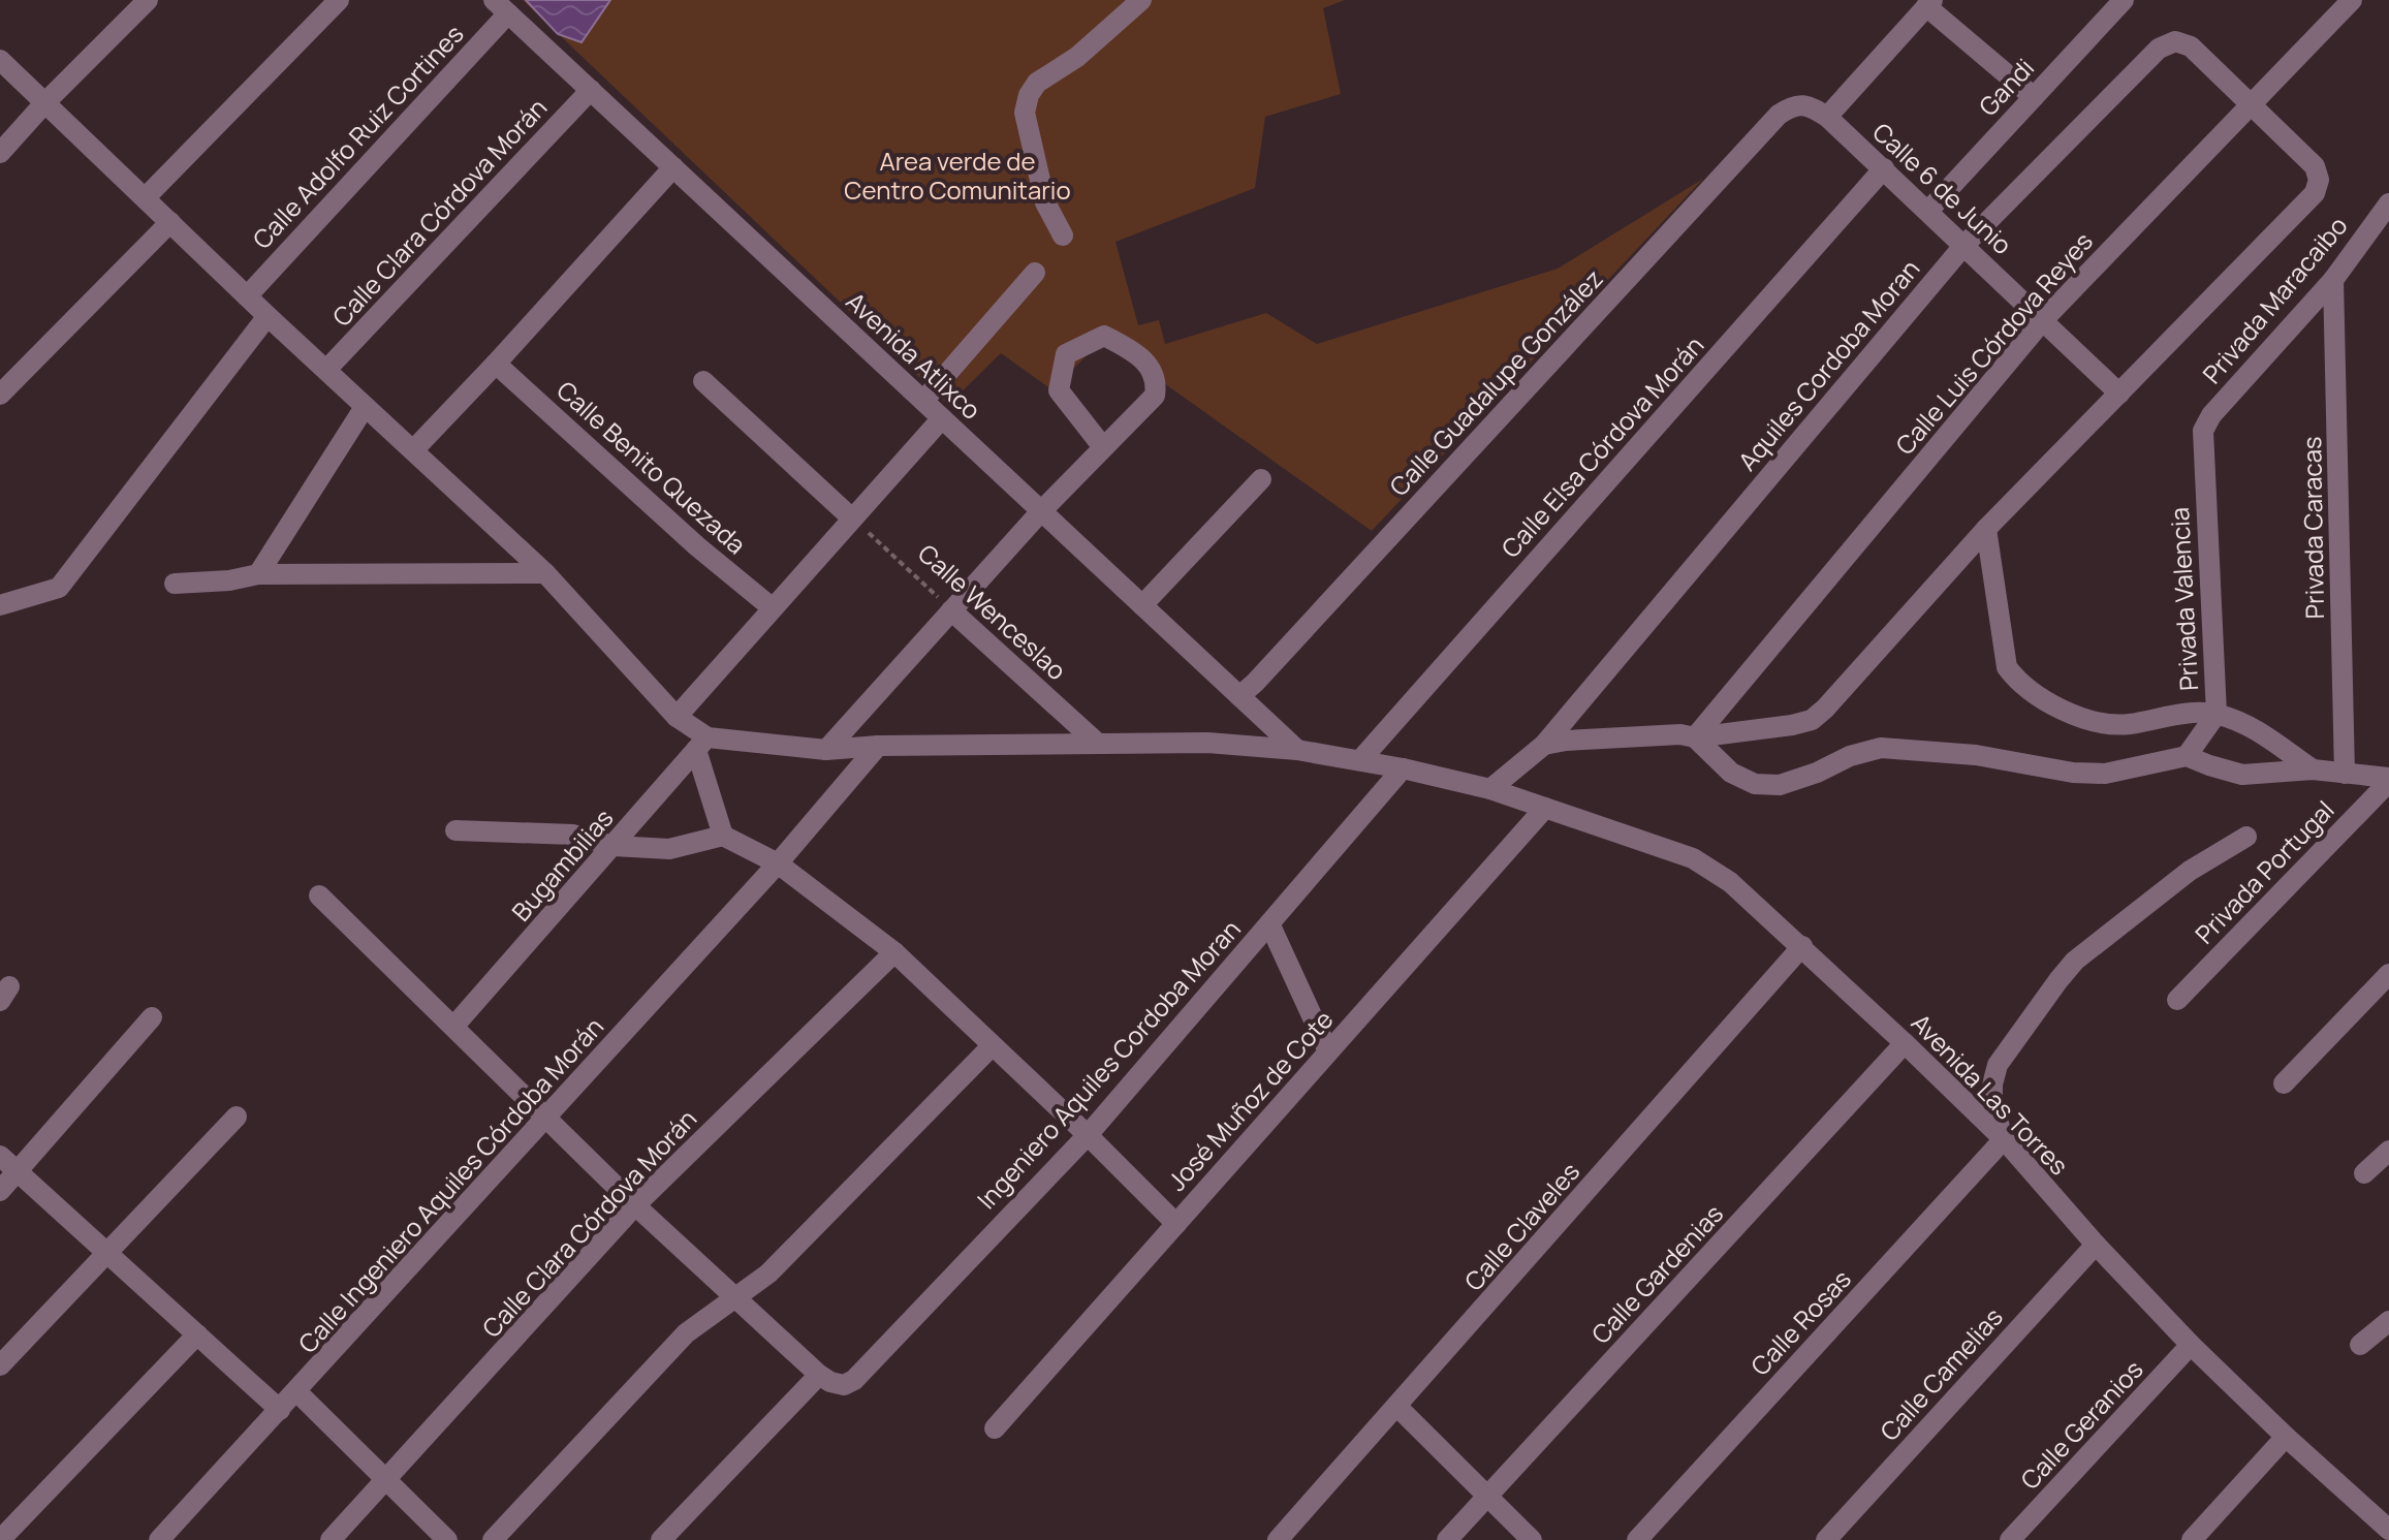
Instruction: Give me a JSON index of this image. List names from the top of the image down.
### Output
{
  "streets": {
    "street": [
      "Gandi",
      "Calle Adolfo Ruiz Cortines",
      "Calle 6 de Junio",
      "Calle Clara Córdova Morán",
      "Privada Maracaibo",
      "Calle Luis Córdova Reyes",
      "Avenida Atlixco",
      "Aquiles Cordoba Moran",
      "Calle Guadalupe González",
      "Calle Elsa Córdova Morán",
      "Calle Benito Quezada",
      "Privada Caracas",
      "Privada Valencia",
      "Calle Wenceslao",
      "Bugambilias",
      "Privada Portugal",
      "Ingeniero Aquiles Cordoba Moran",
      "Avenida Las Torres",
      "José Muñoz de Cote",
      "Calle Ingeniero Aquiles Córdoba Morán",
      "Calle Claveles",
      "Calle Gardenias",
      "Calle Rosas",
      "Calle Camelias",
      "Calle Geranios"
    ]
  },
  "crossings": [
    ["Gandi", "Calle 6 de Junio"],
    ["Calle Adolfo Ruiz Cortines", "Avenida Atlixco"],
    ["Calle 6 de Junio", "Calle Luis Córdova Reyes"],
    ["Calle 6 de Junio", "Aquiles Cordoba Moran"],
    ["Calle 6 de Junio", "Calle Guadalupe González"],
    ["Calle 6 de Junio", "Calle Elsa Córdova Morán"],
    ["Calle Clara Córdova Morán", "Avenida Atlixco"],
    ["Privada Maracaibo", "Privada Caracas"],
    ["Privada Maracaibo", "Privada Valencia"],
    ["Calle Luis Córdova Reyes", "Aquiles Cordoba Moran"],
    ["Avenida Atlixco", "Calle Guadalupe González"],
    ["Avenida Atlixco", "Avenida Las Torres"],
    ["Aquiles Cordoba Moran", "Avenida Las Torres"],
    ["Calle Elsa Córdova Morán", "Avenida Las Torres"],
    ["Calle Wenceslao", "Avenida Las Torres"],
    ["Bugambilias", "Avenida Las Torres"],
    ["Ingeniero Aquiles Cordoba Moran", "Avenida Las Torres"],
    ["Avenida Las Torres", "José Muñoz de Cote"],
    ["Avenida Las Torres", "Calle Ingeniero Aquiles Córdoba Morán"],
    ["Avenida Las Torres", "Calle Claveles"],
    ["Avenida Las Torres", "Calle Gardenias"],
    ["Avenida Las Torres", "Calle Rosas"],
    ["Avenida Las Torres", "Calle Camelias"],
    ["Avenida Las Torres", "Calle Geranios"]
  ],
  "parks": ["Area verde de Centro Comunitario"]
}
